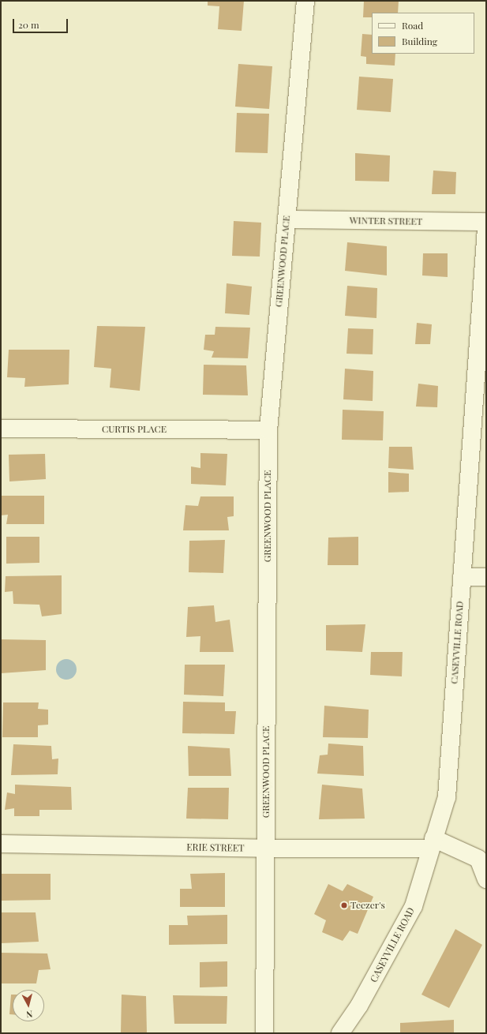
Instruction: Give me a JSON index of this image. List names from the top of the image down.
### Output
{
  "streets": {
    "street": [
      "WINTER STREET",
      "GREENWOOD PLACE",
      "CURTIS PLACE",
      "CASEYVILLE ROAD",
      "ERIE STREET"
    ]
  },
  "crossings": [
    ["WINTER STREET", "GREENWOOD PLACE"],
    ["GREENWOOD PLACE", "CURTIS PLACE"],
    ["GREENWOOD PLACE", "ERIE STREET"],
    ["CASEYVILLE ROAD", "ERIE STREET"]
  ],
  "places": ["Teezer's"],
  "legend": ["Road", "Building"],
  "scale_bar": "20 m",
  "north": "bottom"
}
